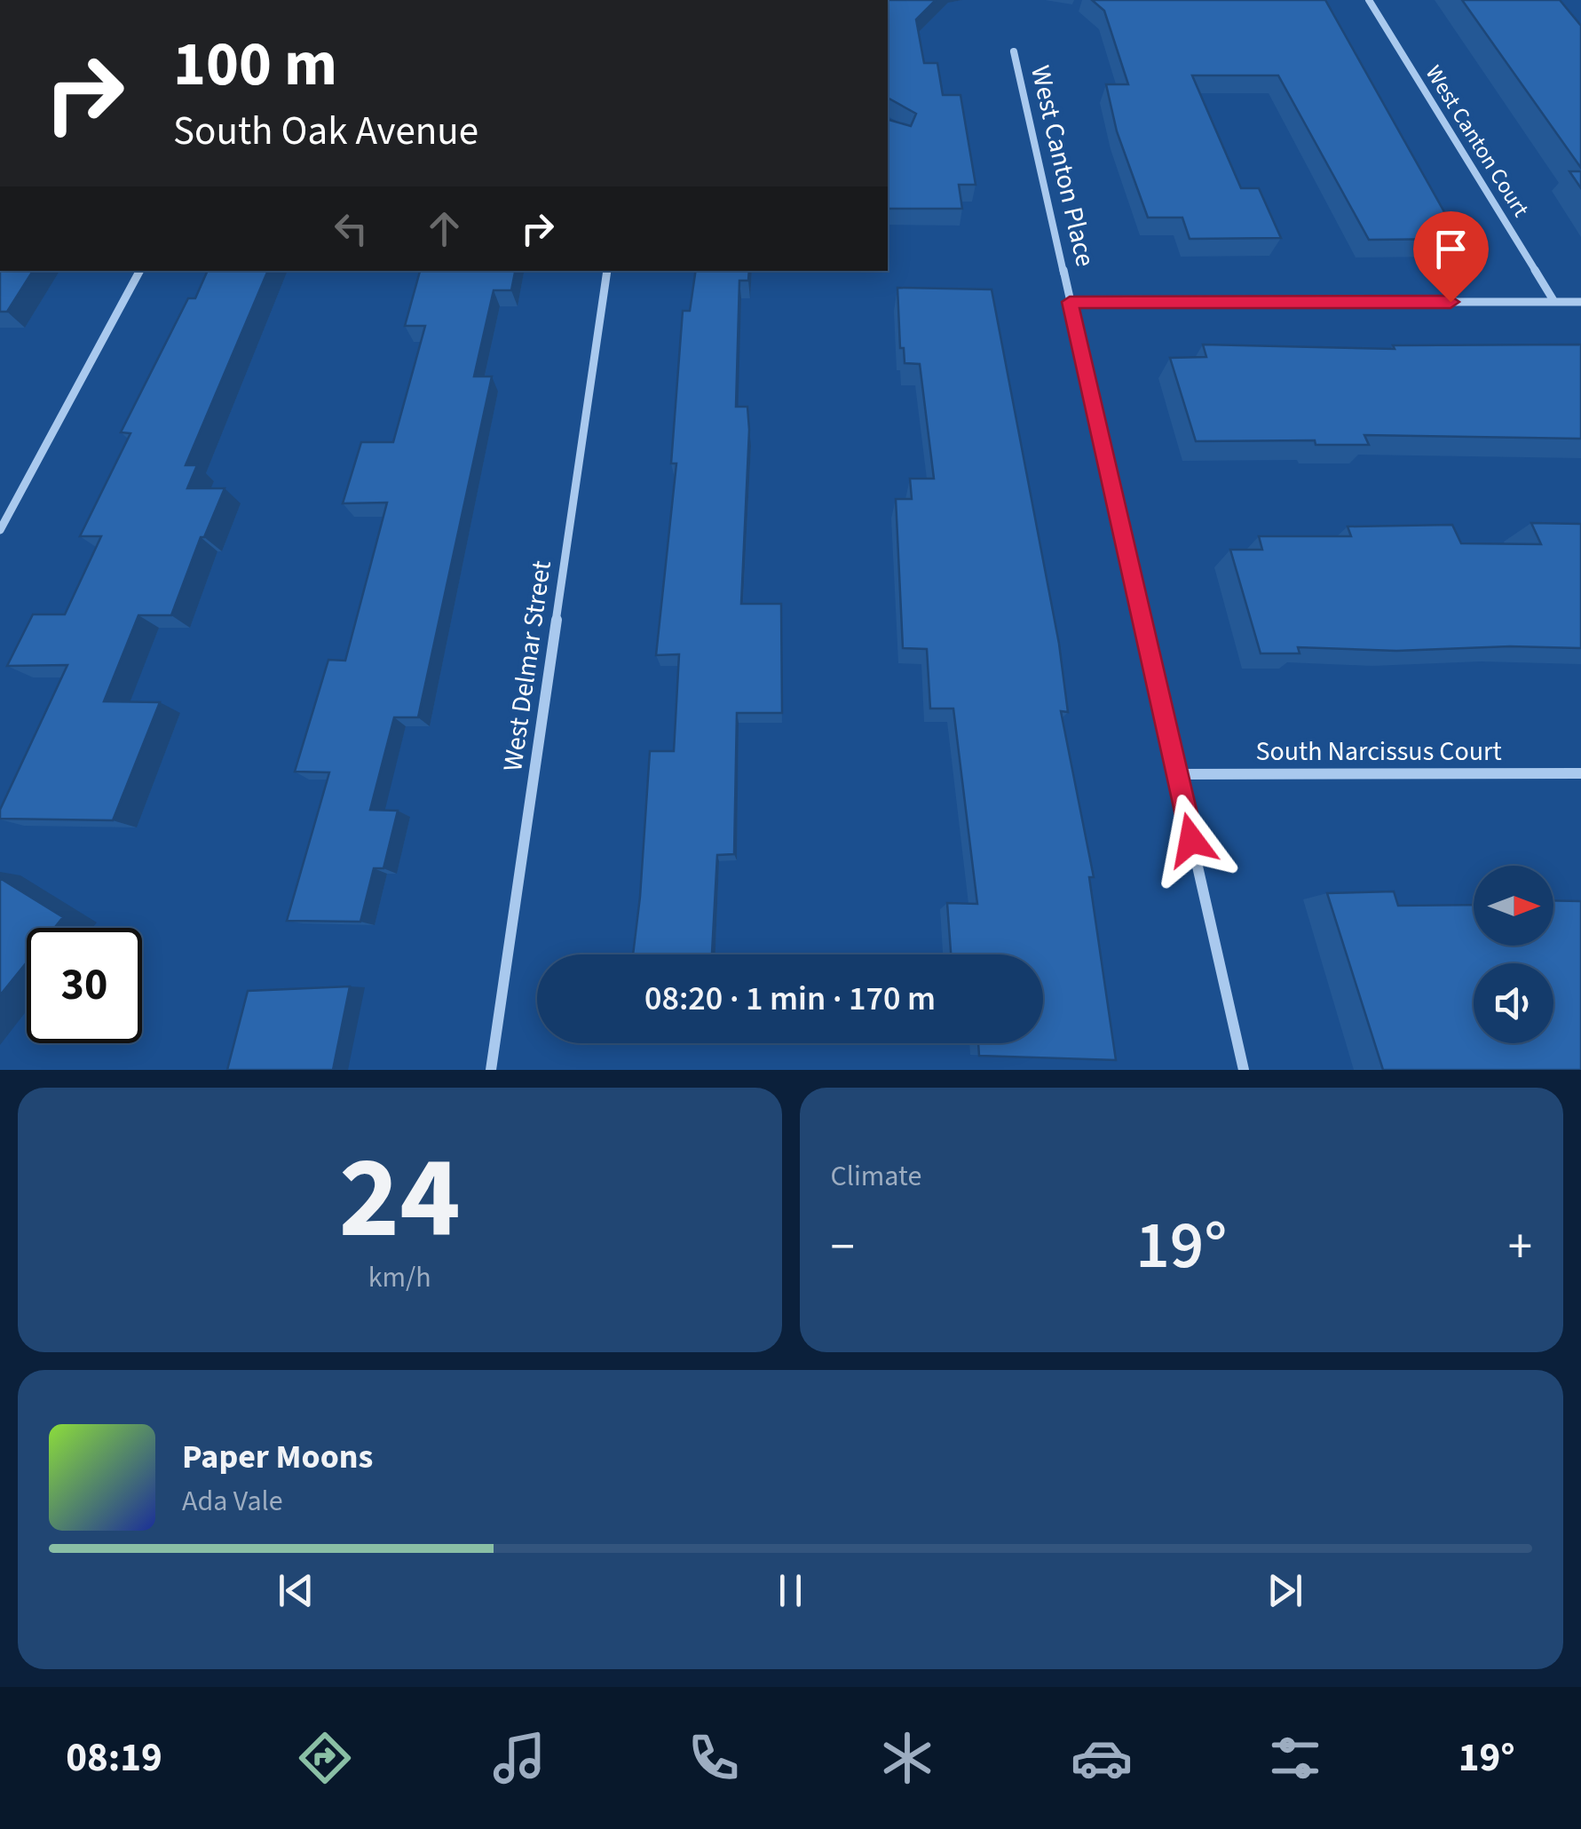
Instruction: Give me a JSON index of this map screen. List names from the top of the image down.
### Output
{
  "streets": {
    "street": [
      "West Canton Court",
      "West Canton Place",
      "West Delmar Street",
      "South Narcissus Court"
    ]
  },
  "crossings": [
    ["West Canton Place", "South Narcissus Court"]
  ],
  "north": "right",
  "page": {
    "turn": ["100 m", "South Oak Avenue"],
    "limit": "30",
    "trip": "08:20 · 1 min · 170 m",
    "tile": [
      ["24", "km/h"],
      "Climate"
    ],
    "heat": ["−", "19°", "+"],
    "song": ["Paper Moons", "Ada Vale"],
    "tabs": ["08:19", "19°"]
  }
}
